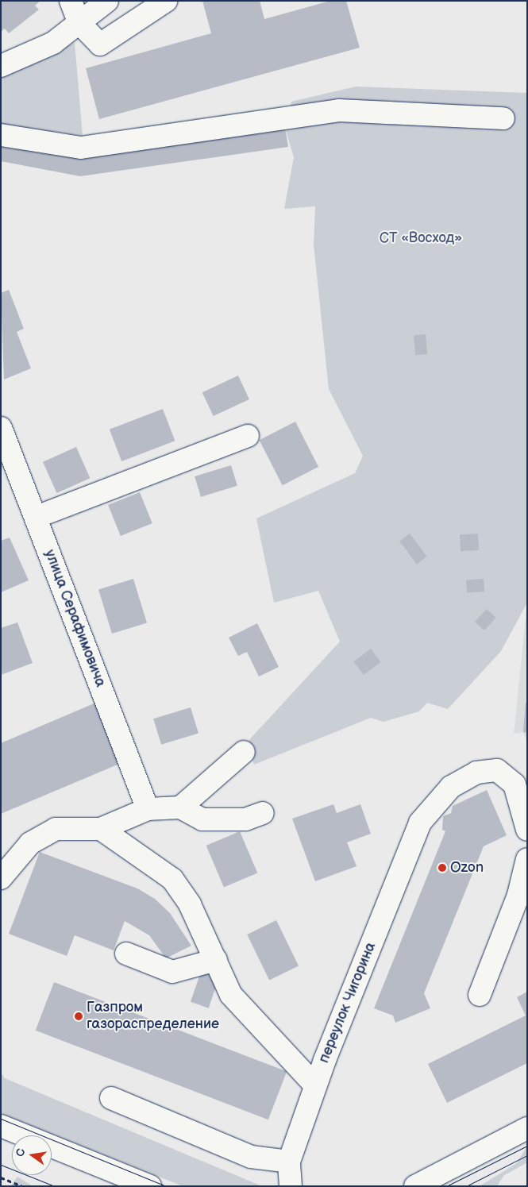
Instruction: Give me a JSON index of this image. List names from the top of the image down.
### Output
{
  "streets": {
    "street": ["улица Серафимовича", "переулок Чигорина"]
  },
  "parks": ["СТ «Восход»"],
  "places": ["Ozon", "Газпром газораспределение"],
  "north": "left"
}
